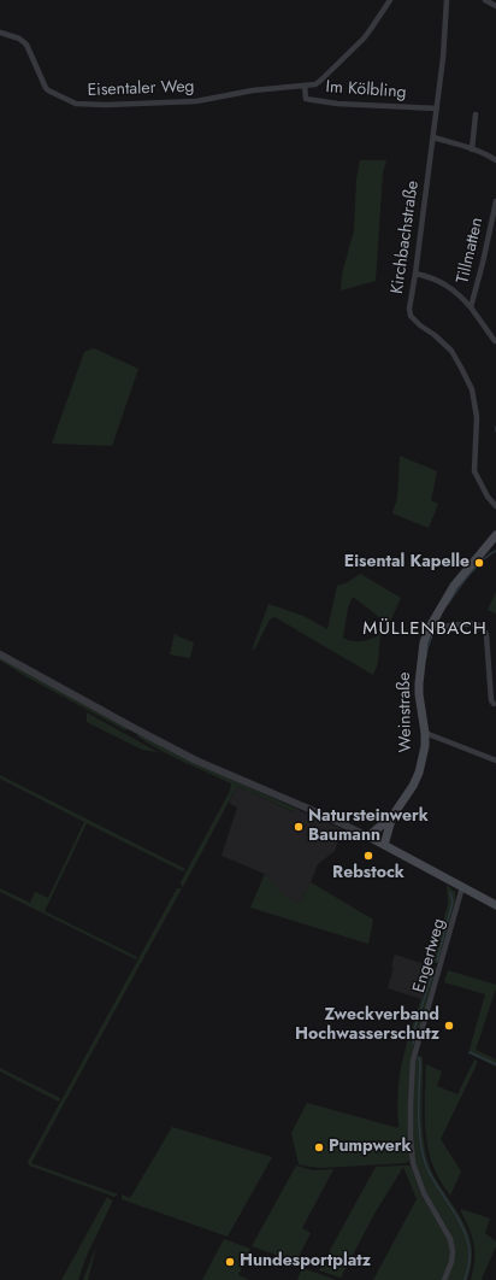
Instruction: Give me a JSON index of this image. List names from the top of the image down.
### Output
{
  "streets": {
    "main road": ["Weinstraße"],
    "street": [
      "Eisentaler Weg",
      "Im Kölbling",
      "Kirchbachstraße",
      "Tillmatten",
      "Engertweg"
    ]
  },
  "crossings": [
    ["Eisentaler Weg", "Im Kölbling"],
    ["Im Kölbling", "Kirchbachstraße"],
    ["Kirchbachstraße", "Tillmatten"]
  ],
  "districts": ["MÜLLENBACH"],
  "places": [
    "Eisental Kapelle",
    "Natursteinwerk Baumann",
    "Rebstock",
    "Zweckverband Hochwasserschutz",
    "Pumpwerk",
    "Hundesportplatz"
  ]
}
